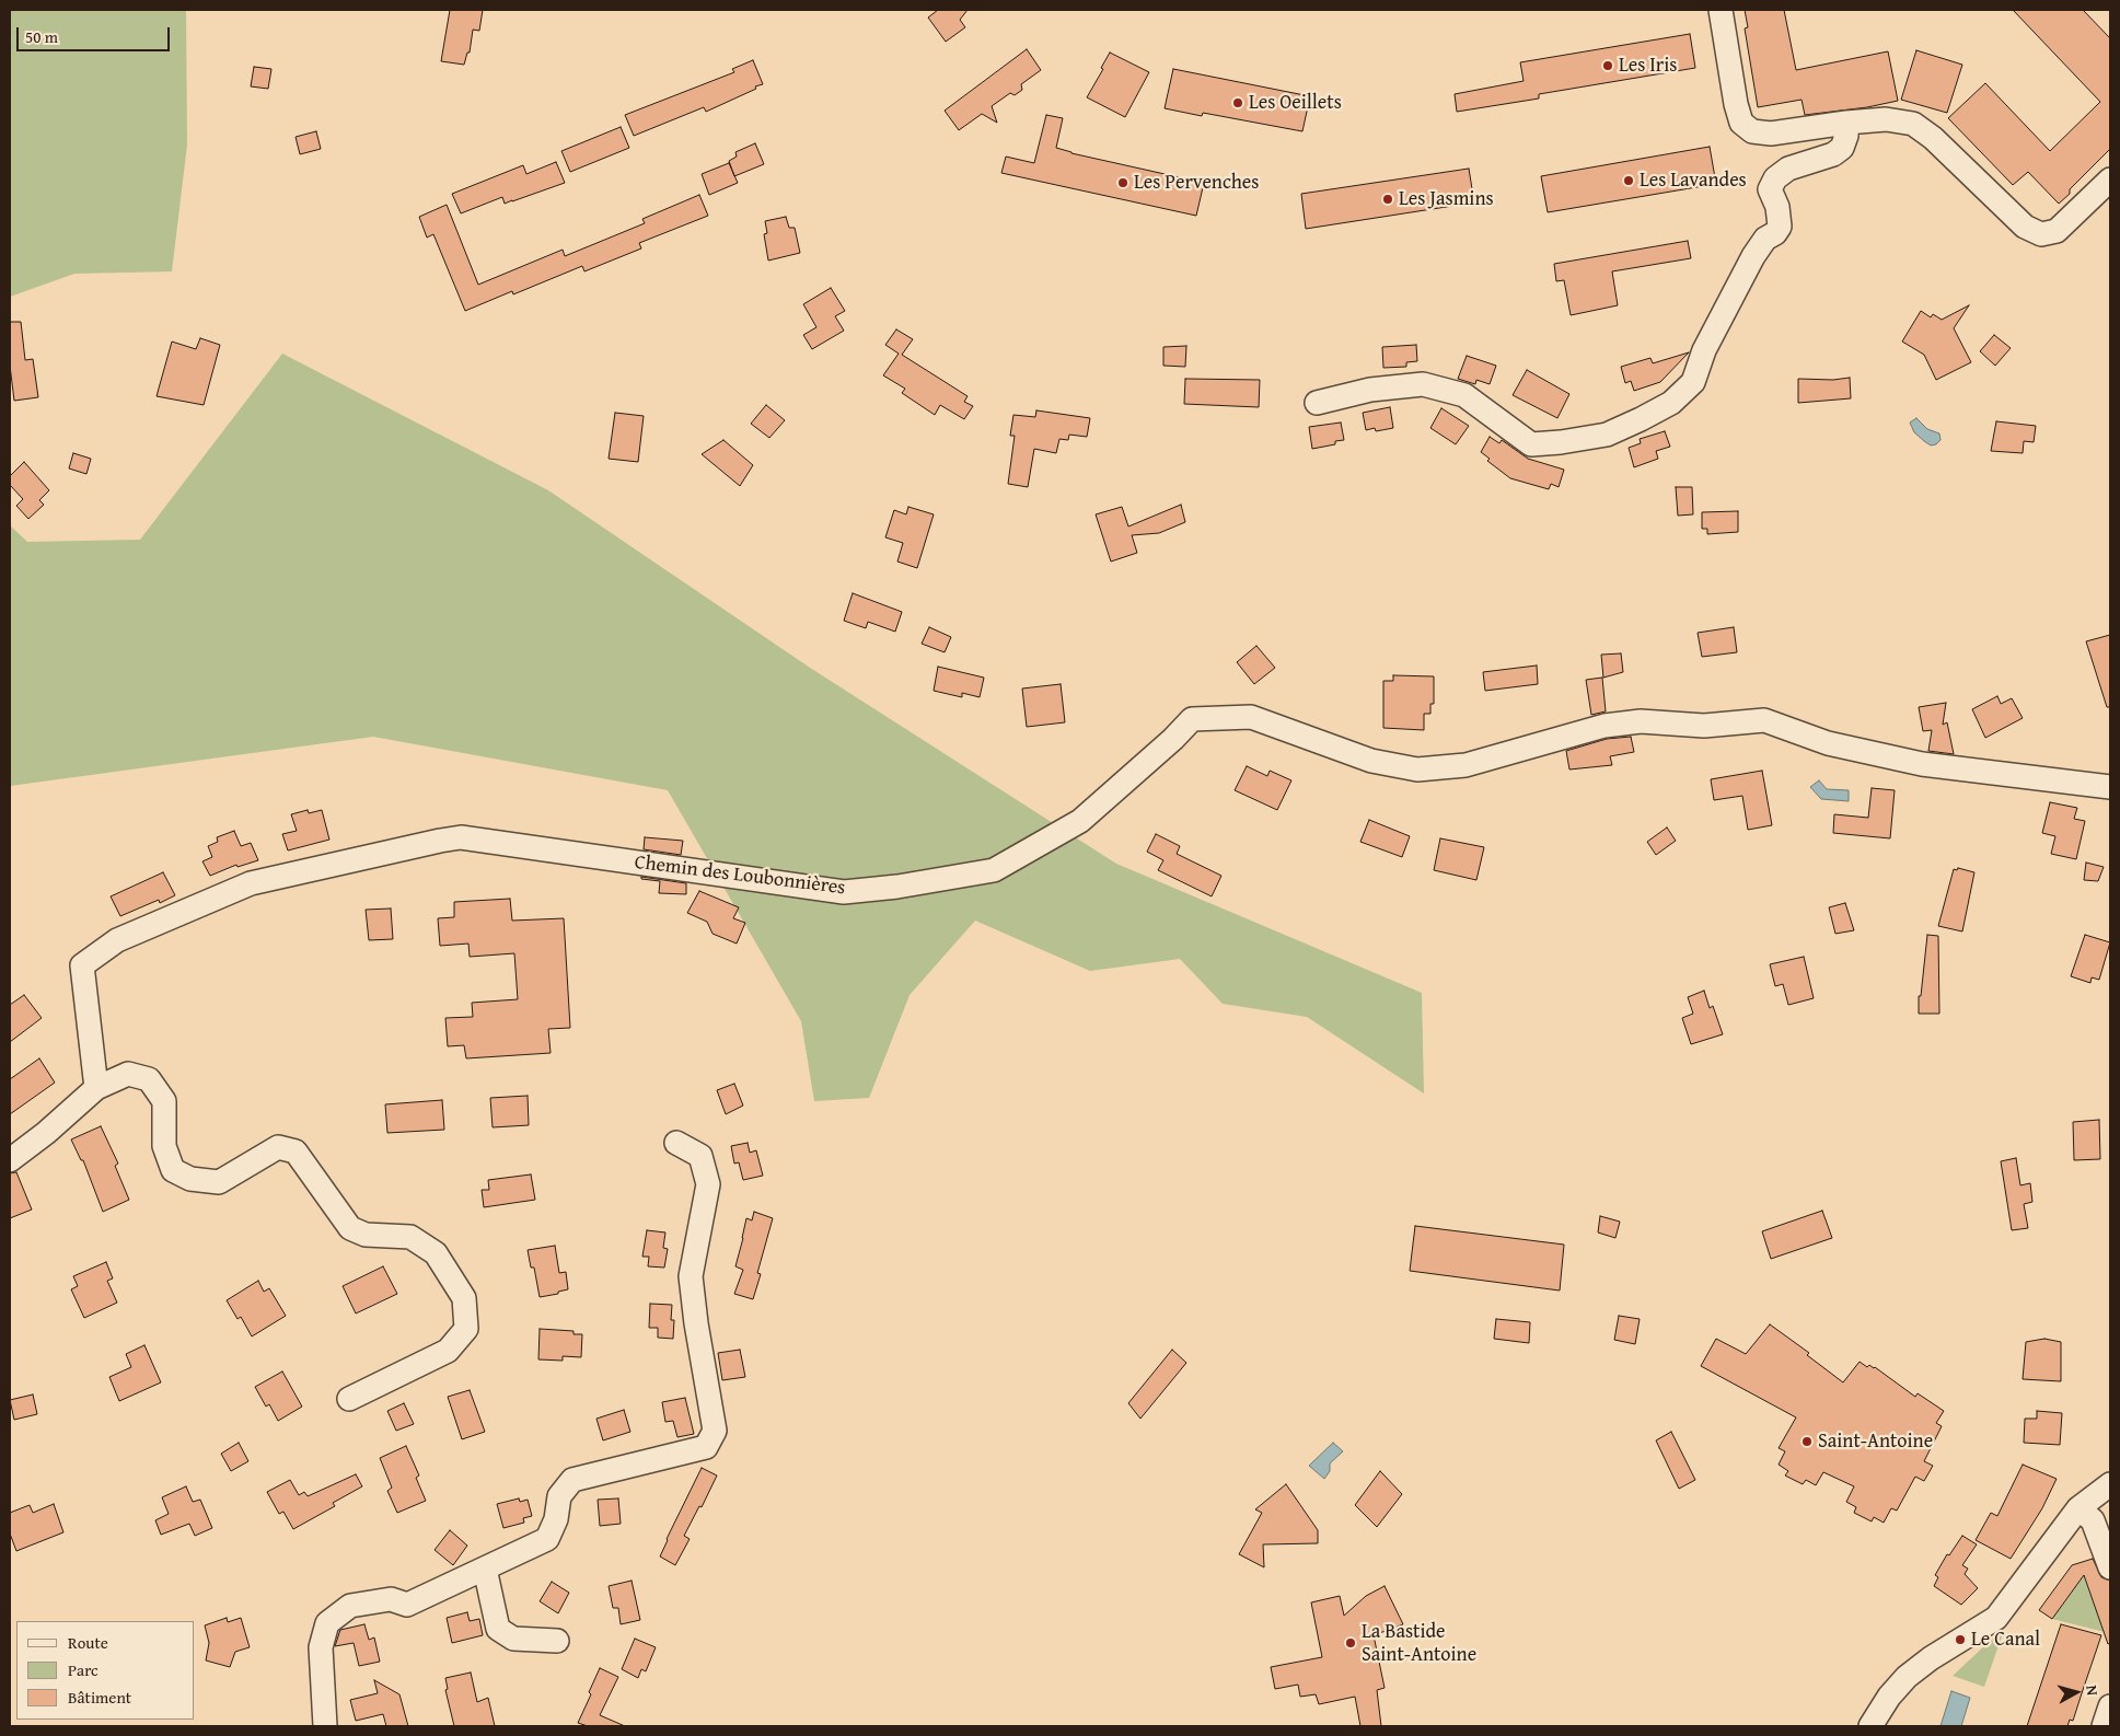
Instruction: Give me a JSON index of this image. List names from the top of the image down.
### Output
{
  "streets": {
    "street": ["Chemin des Loubonnières"]
  },
  "places": [
    "Les Iris",
    "Les Oeillets",
    "Les Lavandes",
    "Les Pervenches",
    "Les Jasmins",
    "Saint-Antoine",
    "Le Canal",
    "La Bastide Saint-Antoine"
  ],
  "legend": ["Route", "Parc", "Bâtiment"],
  "scale_bar": "50 m",
  "north": "right"
}
